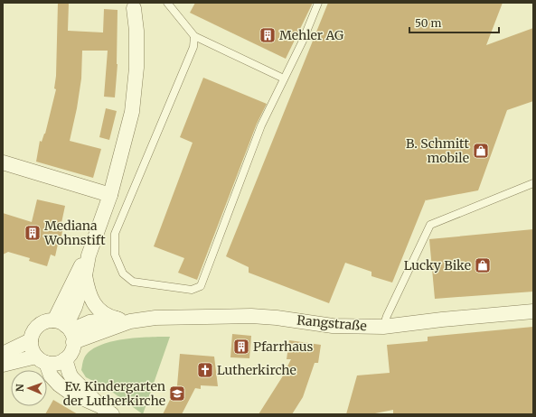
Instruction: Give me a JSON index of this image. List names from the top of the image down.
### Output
{
  "streets": {
    "street": ["Rangstraße"]
  },
  "places": {
    "building": ["Mehler AG", "Mediana Wohnstift", "Pfarrhaus"],
    "shop": ["B. Schmitt mobile", "Lucky Bike"],
    "church": ["Lutherkirche"],
    "school or university": ["Ev. Kindergarten der Lutherkirche"]
  },
  "scale_bar": "50 m",
  "north": "left"
}
